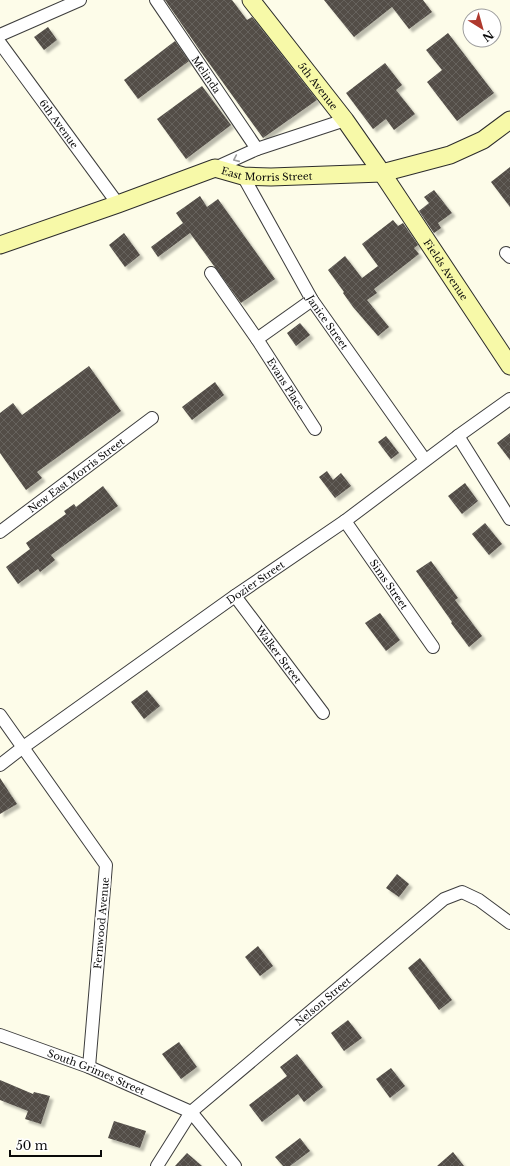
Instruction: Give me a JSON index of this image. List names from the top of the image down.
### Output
{
  "streets": {
    "main road": ["5th Avenue", "East Morris Street", "Fields Avenue"],
    "street": [
      "Melinda",
      "6th Avenue",
      "Janice Street",
      "Evans Place",
      "New East Morris Street",
      "Dozier Street",
      "Sims Street",
      "Walker Street",
      "Fernwood Avenue",
      "Nelson Street",
      "South Grimes Street"
    ]
  },
  "crossings": [
    ["5th Avenue", "East Morris Street"],
    ["5th Avenue", "Fields Avenue"],
    ["6th Avenue", "East Morris Street"],
    ["East Morris Street", "Fields Avenue"],
    ["East Morris Street", "Janice Street"],
    ["Janice Street", "Dozier Street"],
    ["Dozier Street", "Sims Street"],
    ["Dozier Street", "Walker Street"],
    ["Dozier Street", "Fernwood Avenue"],
    ["Fernwood Avenue", "South Grimes Street"],
    ["Nelson Street", "South Grimes Street"]
  ],
  "scale_bar": "50 m",
  "north": "bottom right"
}
